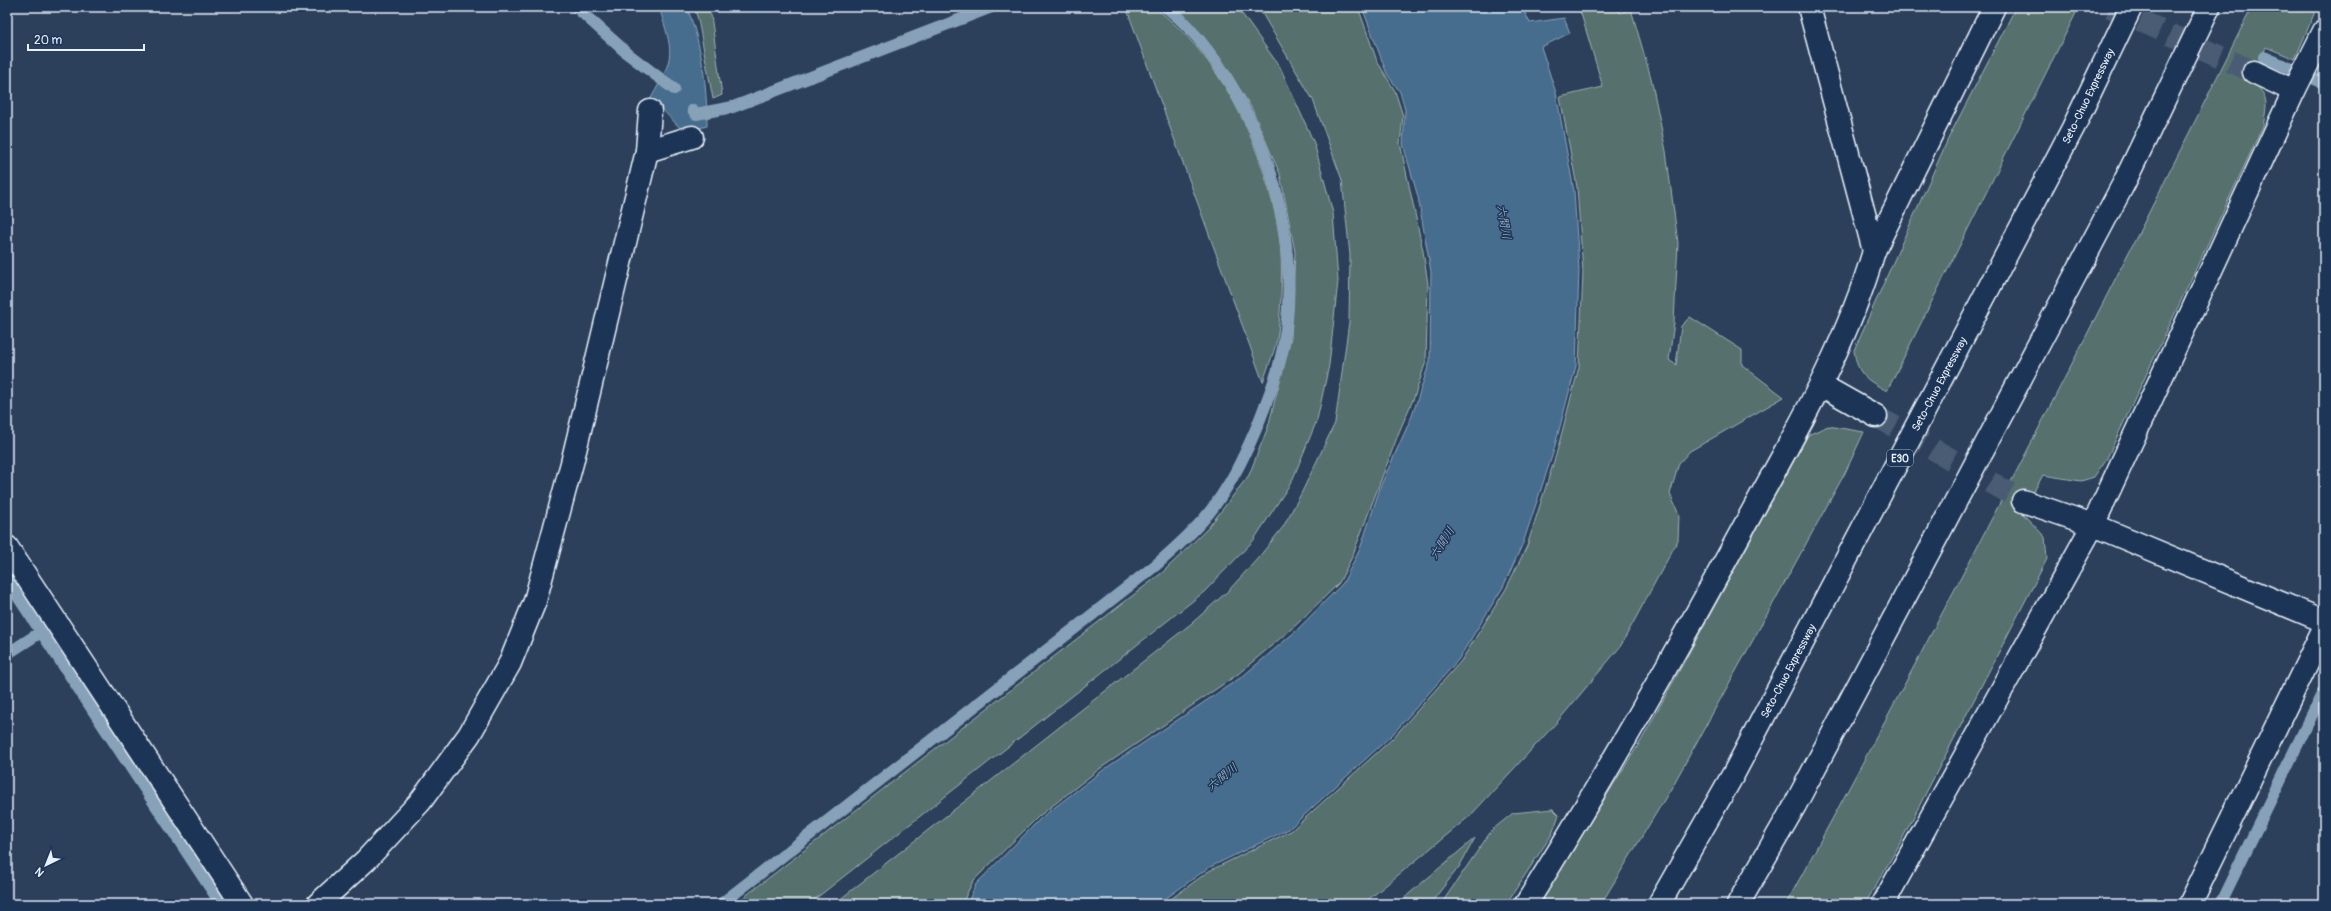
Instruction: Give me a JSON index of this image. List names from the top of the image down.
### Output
{
  "streets": {
    "main road": ["Seto-Chuo Expressway", "E30"]
  },
  "water": ["六間川"],
  "scale_bar": "20 m",
  "north": "bottom left"
}
